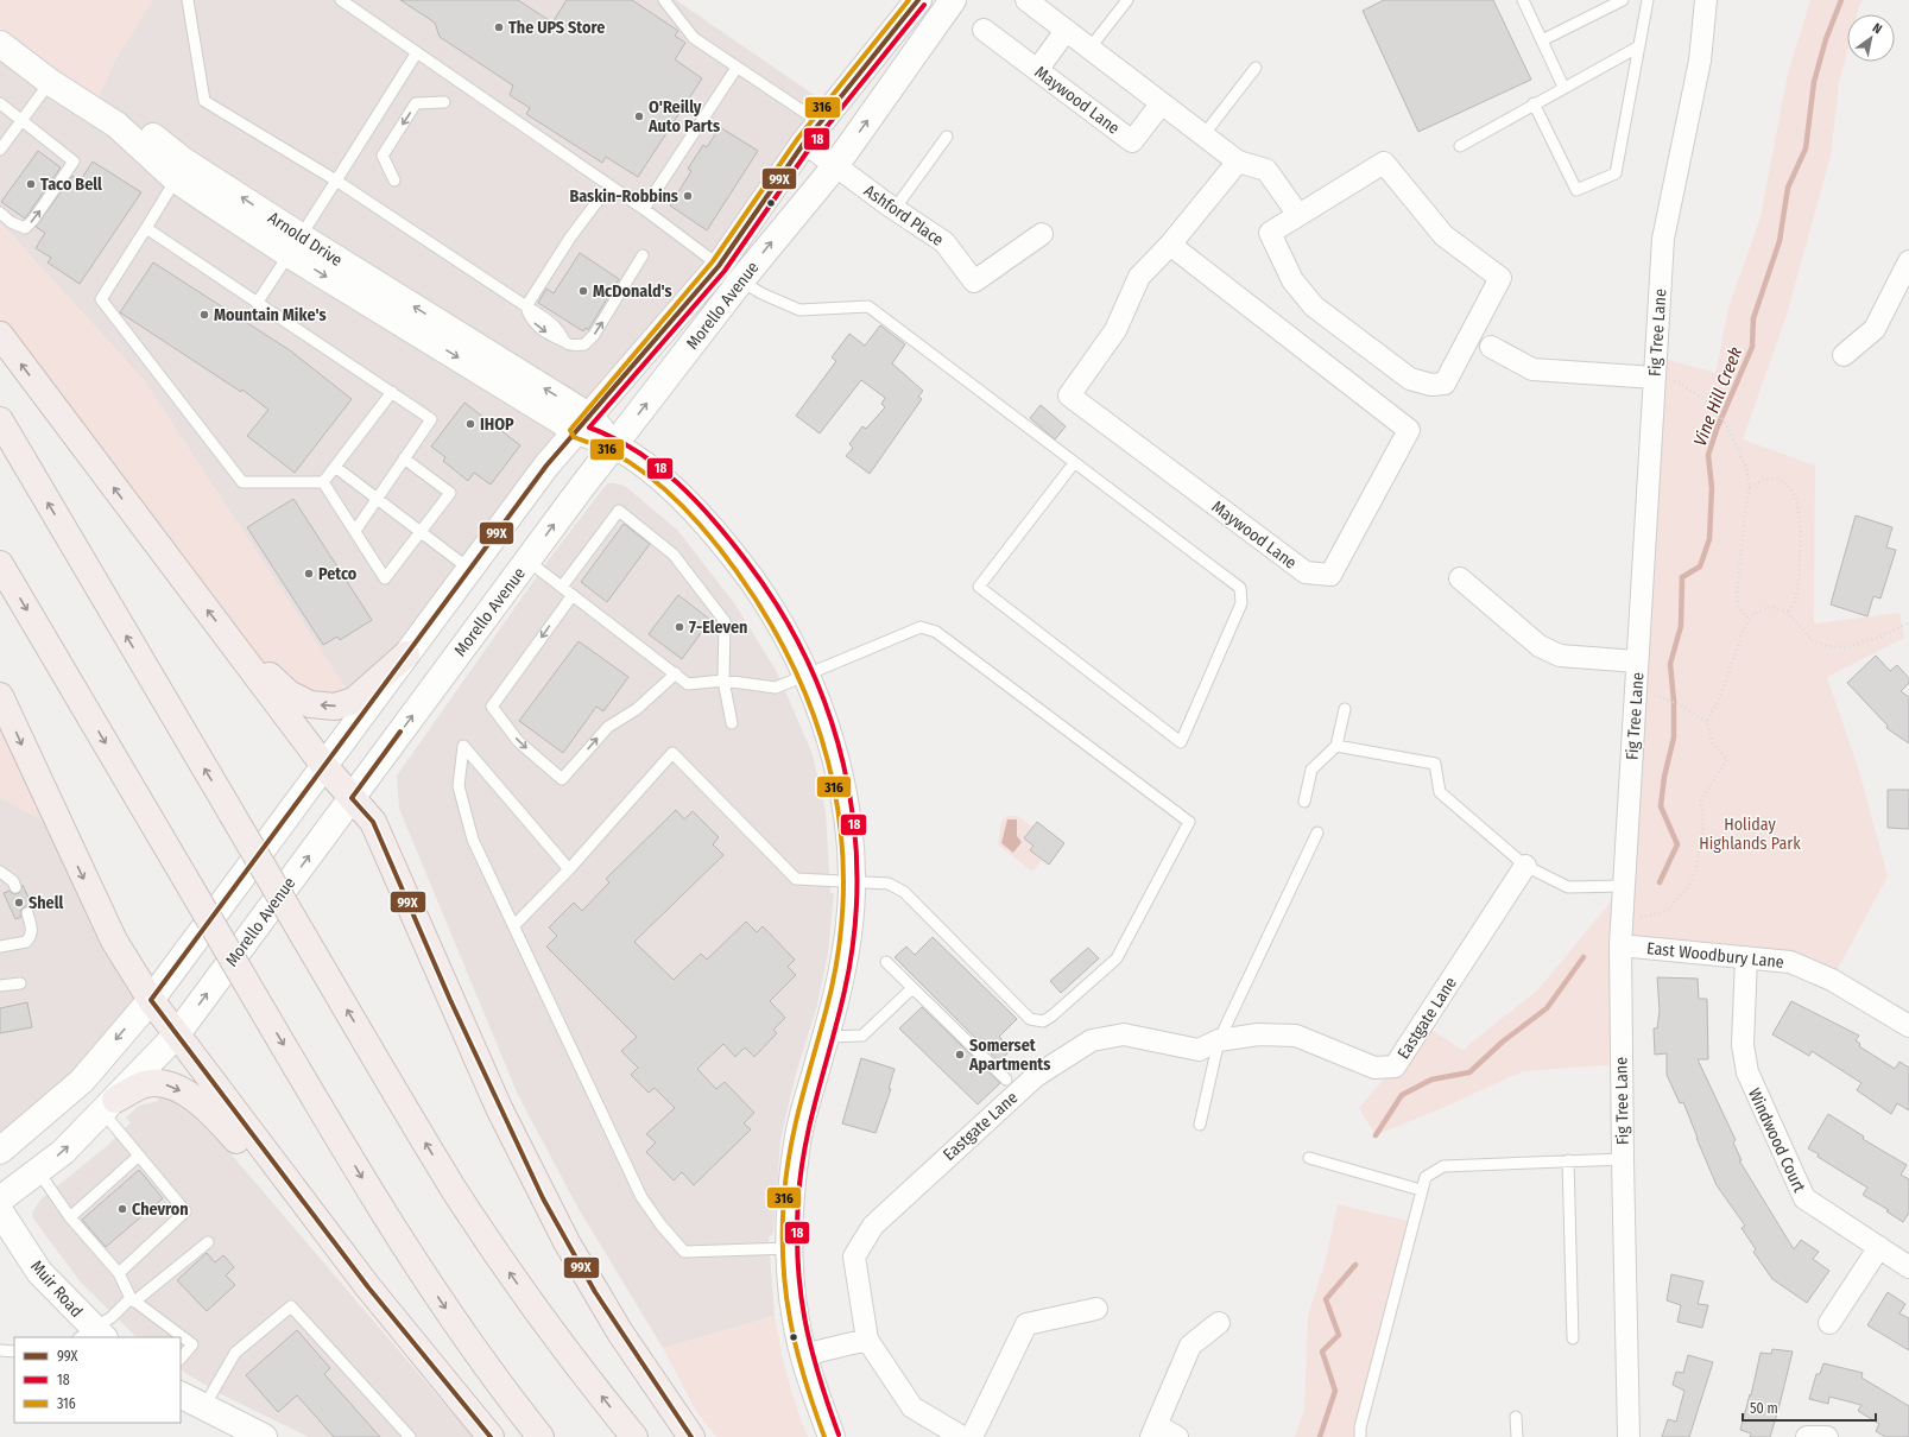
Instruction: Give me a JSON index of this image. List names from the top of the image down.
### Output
{
  "streets": {
    "street": [
      "Maywood Lane",
      "Ashford Place",
      "Arnold Drive",
      "Morello Avenue",
      "Fig Tree Lane",
      "East Woodbury Lane",
      "Eastgate Lane",
      "Windwood Court",
      "Muir Road"
    ]
  },
  "crossings": [
    ["Ashford Place", "Morello Avenue"],
    ["Arnold Drive", "Morello Avenue"],
    ["Fig Tree Lane", "East Woodbury Lane"],
    ["East Woodbury Lane", "Windwood Court"]
  ],
  "water": ["Vine Hill Creek"],
  "parks": ["Holiday Highlands Park"],
  "places": [
    "The UPS Store",
    "O'Reilly Auto Parts",
    "Taco Bell",
    "Baskin-Robbins",
    "McDonald's",
    "Mountain Mike's",
    "IHOP",
    "Petco",
    "7-Eleven",
    "Shell",
    "Somerset Apartments",
    "Chevron"
  ],
  "lines": ["transit line 99X", "transit line 316", "transit line 18"],
  "legend": ["99X", "18", "316"],
  "scale_bar": "50 m",
  "north": "top right"
}
